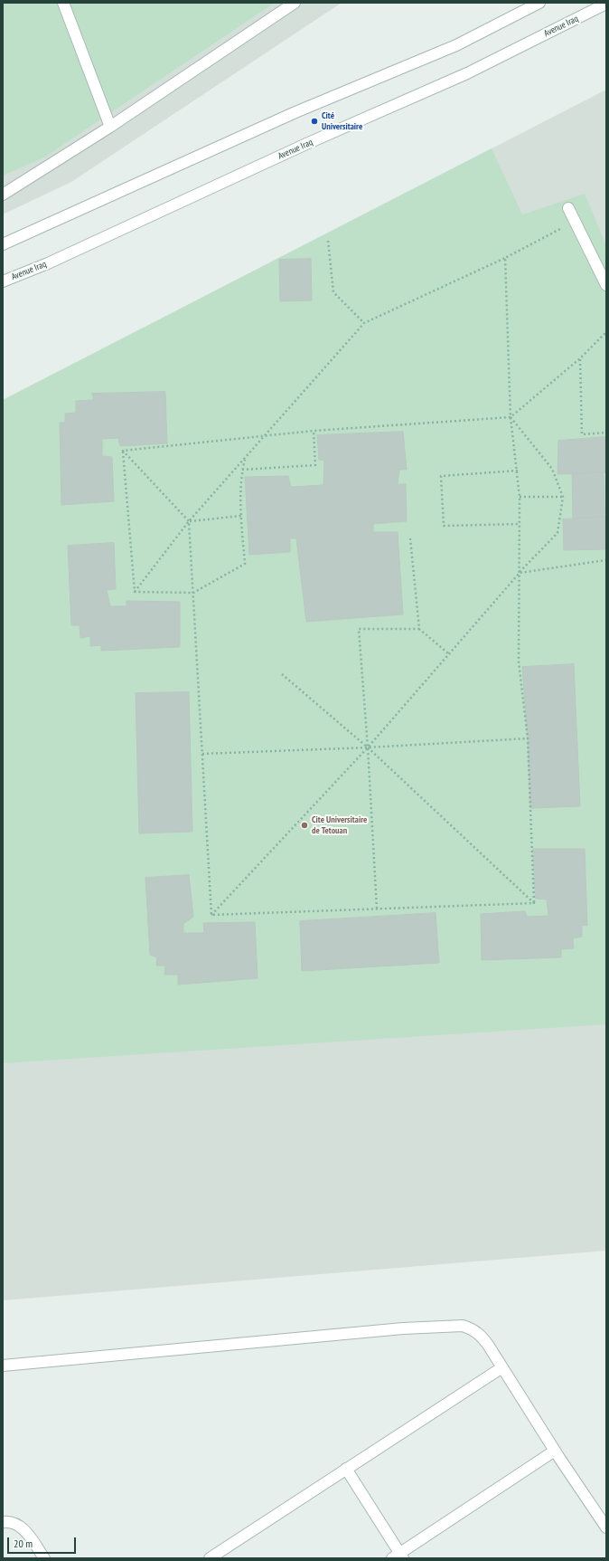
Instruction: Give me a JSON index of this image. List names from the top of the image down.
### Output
{
  "streets": {
    "street": ["Avenue Iraq"]
  },
  "places": ["Cité Universitaire", "Cite Universitaire de Tetouan"],
  "scale_bar": "20 m"
}
